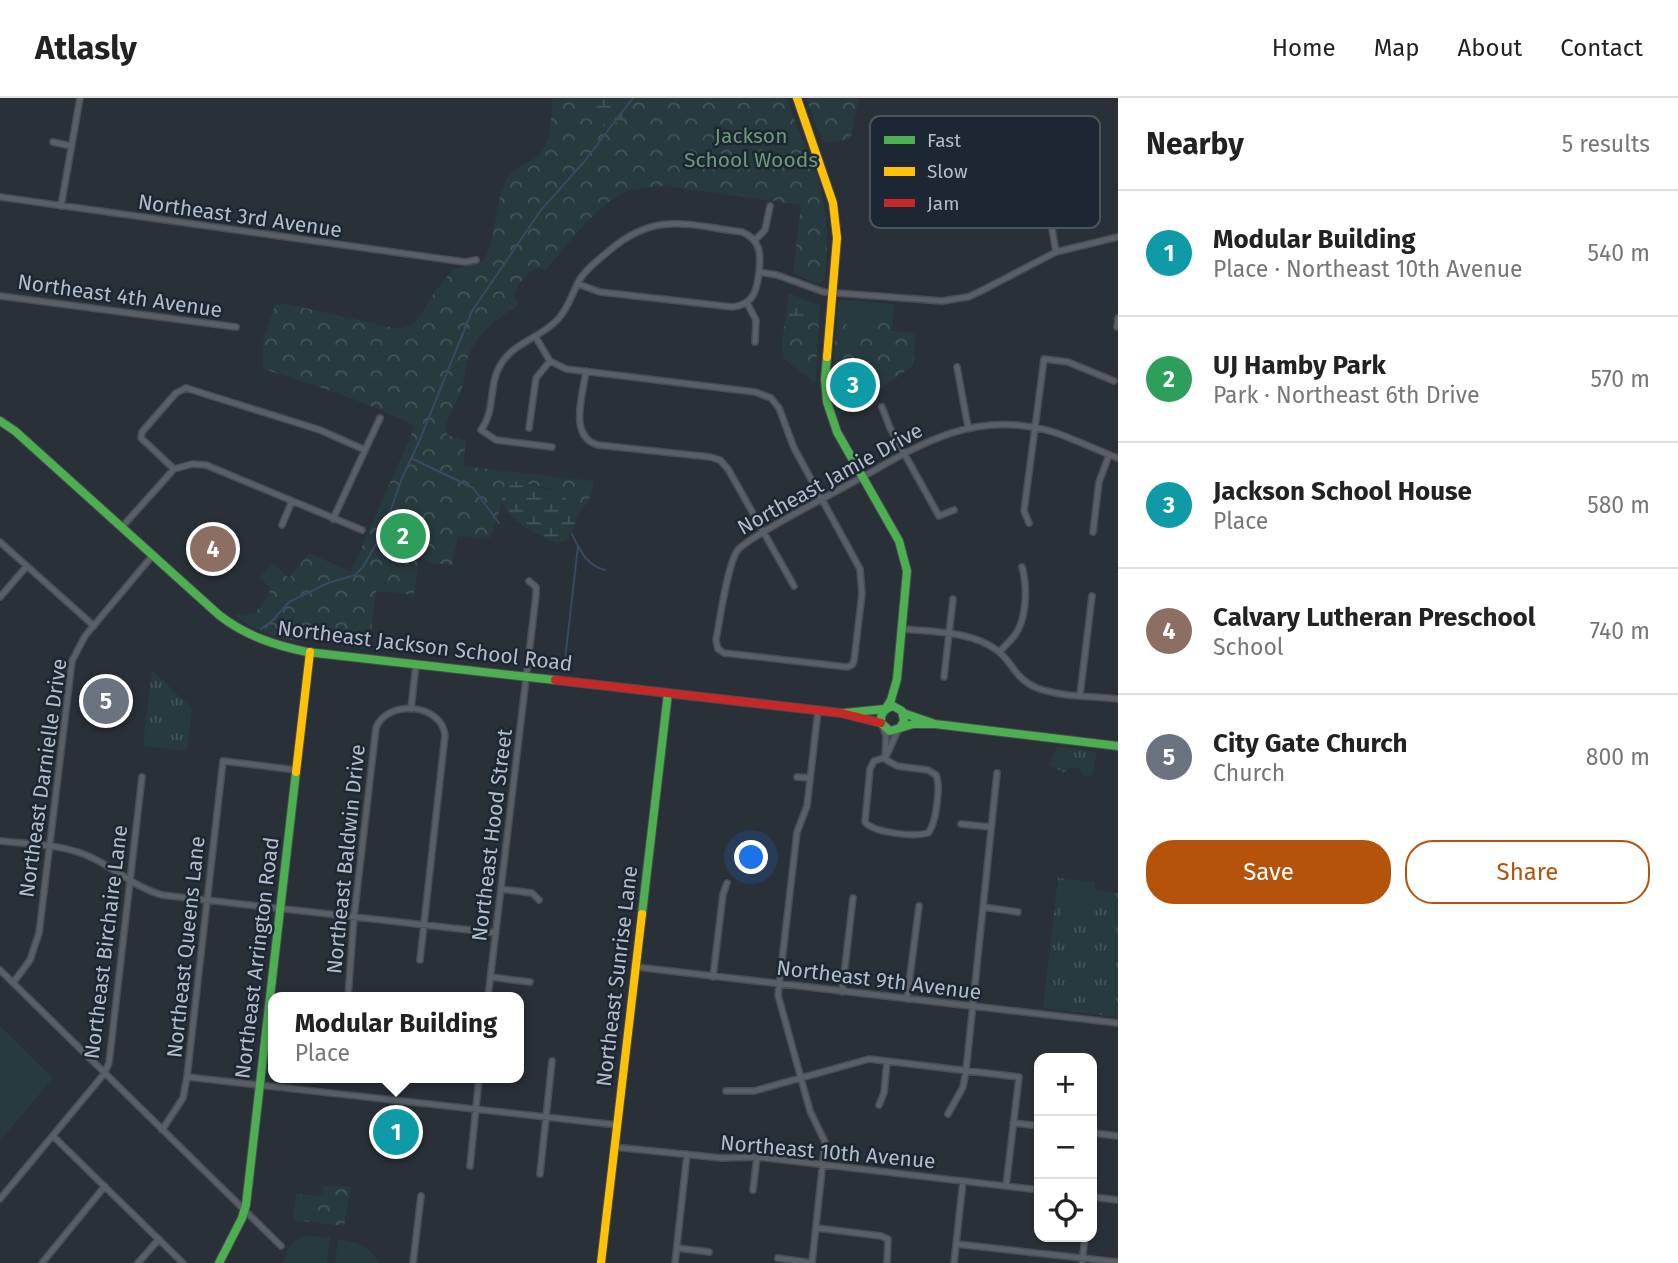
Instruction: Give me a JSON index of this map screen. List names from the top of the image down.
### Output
{
  "streets": {
    "street": [
      "Northeast 3rd Avenue",
      "Northeast 4th Avenue",
      "Northeast Jamie Drive",
      "Northeast Jackson School Road",
      "Northeast Darnielle Drive",
      "Northeast Hood Street",
      "Northeast Baldwin Drive",
      "Northeast Birchaire Lane",
      "Northeast Queens Lane",
      "Northeast Arrington Road",
      "Northeast Sunrise Lane",
      "Northeast 9th Avenue",
      "Northeast 10th Avenue"
    ]
  },
  "crossings": [
    ["Northeast Jackson School Road", "Northeast Darnielle Drive"],
    ["Northeast Jackson School Road", "Northeast Hood Street"],
    ["Northeast Jackson School Road", "Northeast Arrington Road"],
    ["Northeast Jackson School Road", "Northeast Sunrise Lane"],
    ["Northeast Queens Lane", "Northeast Arrington Road"],
    ["Northeast Sunrise Lane", "Northeast 9th Avenue"],
    ["Northeast Sunrise Lane", "Northeast 10th Avenue"]
  ],
  "parks": ["Jackson School Woods"],
  "legend": ["Fast", "Slow", "Jam"],
  "page": {
    "header": "Atlasly",
    "nav": [
      "Home",
      "Map",
      "About",
      "Contact"
    ],
    "heading": ["Nearby", "5 results"],
    "list": [
      {
        "mark": "1",
        "name": "Modular Building",
        "note": "Place · Northeast 10th Avenue",
        "value": "540 m"
      },
      {
        "mark": "2",
        "name": "UJ Hamby Park",
        "note": "Park · Northeast 6th Drive",
        "value": "570 m"
      },
      {
        "mark": "3",
        "name": "Jackson School House",
        "note": "Place",
        "value": "580 m"
      },
      {
        "mark": "4",
        "name": "Calvary Lutheran Preschool",
        "note": "School",
        "value": "740 m"
      },
      {
        "mark": "5",
        "name": "City Gate Church",
        "note": "Church",
        "value": "800 m"
      }
    ],
    "pins": [
      "3",
      "2",
      "4",
      "5",
      "1"
    ],
    "buttons": ["Save", "Share"],
    "popup": ["Modular Building", "Place"],
    "map_buttons": ["+", "−"]
  }
}
